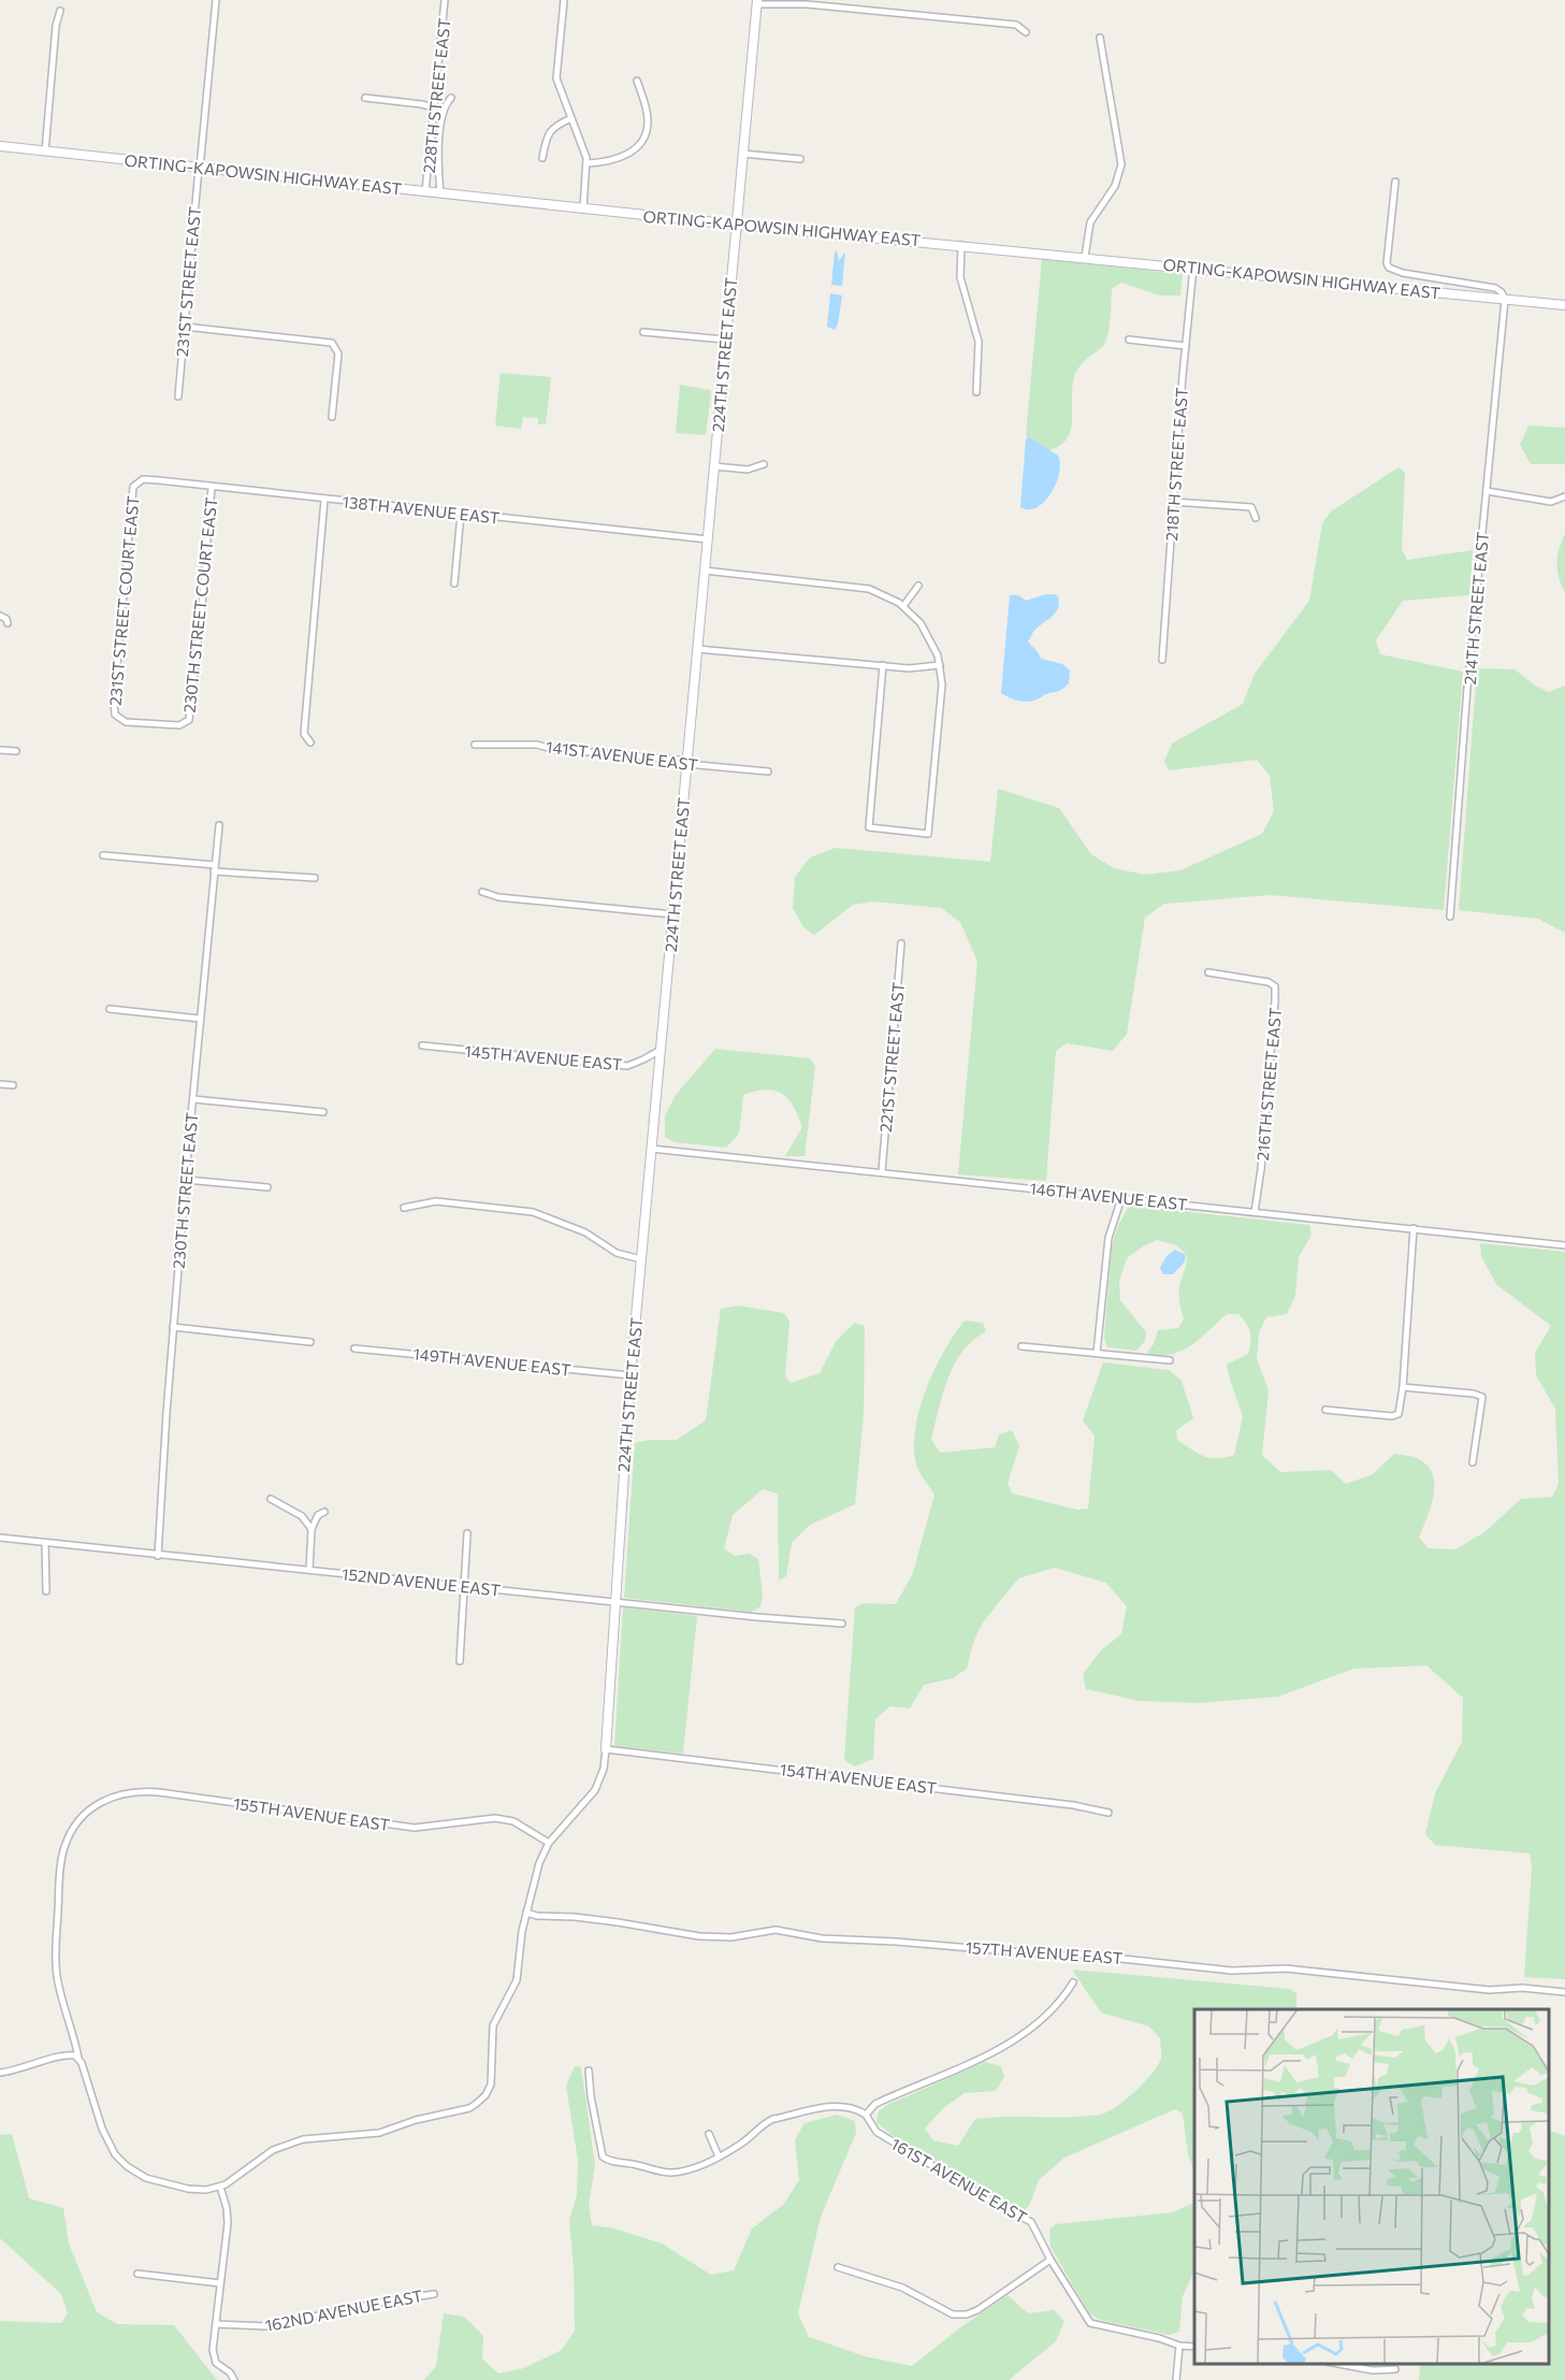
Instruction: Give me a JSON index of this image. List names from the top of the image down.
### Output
{
  "streets": {
    "main road": ["ORTING-KAPOWSIN HIGHWAY EAST", "224TH STREET EAST"],
    "street": [
      "228TH STREET EAST",
      "231ST STREET EAST",
      "218TH STREET EAST",
      "138TH AVENUE EAST",
      "231ST STREET COURT EAST",
      "230TH STREET COURT EAST",
      "214TH STREET EAST",
      "141ST AVENUE EAST",
      "145TH AVENUE EAST",
      "221ST STREET EAST",
      "216TH STREET EAST",
      "230TH STREET EAST",
      "146TH AVENUE EAST",
      "149TH AVENUE EAST",
      "152ND AVENUE EAST",
      "154TH AVENUE EAST",
      "155TH AVENUE EAST",
      "157TH AVENUE EAST",
      "161ST AVENUE EAST",
      "162ND AVENUE EAST"
    ]
  },
  "crossings": [
    ["228TH STREET EAST", "ORTING-KAPOWSIN HIGHWAY EAST"],
    ["ORTING-KAPOWSIN HIGHWAY EAST", "231ST STREET EAST"],
    ["ORTING-KAPOWSIN HIGHWAY EAST", "224TH STREET EAST"],
    ["ORTING-KAPOWSIN HIGHWAY EAST", "218TH STREET EAST"],
    ["ORTING-KAPOWSIN HIGHWAY EAST", "214TH STREET EAST"],
    ["224TH STREET EAST", "138TH AVENUE EAST"],
    ["224TH STREET EAST", "141ST AVENUE EAST"],
    ["224TH STREET EAST", "145TH AVENUE EAST"],
    ["224TH STREET EAST", "146TH AVENUE EAST"],
    ["224TH STREET EAST", "149TH AVENUE EAST"],
    ["224TH STREET EAST", "152ND AVENUE EAST"],
    ["224TH STREET EAST", "154TH AVENUE EAST"],
    ["138TH AVENUE EAST", "231ST STREET COURT EAST"],
    ["138TH AVENUE EAST", "230TH STREET COURT EAST"],
    ["231ST STREET COURT EAST", "230TH STREET COURT EAST"],
    ["221ST STREET EAST", "146TH AVENUE EAST"],
    ["216TH STREET EAST", "146TH AVENUE EAST"],
    ["230TH STREET EAST", "152ND AVENUE EAST"]
  ]
}
